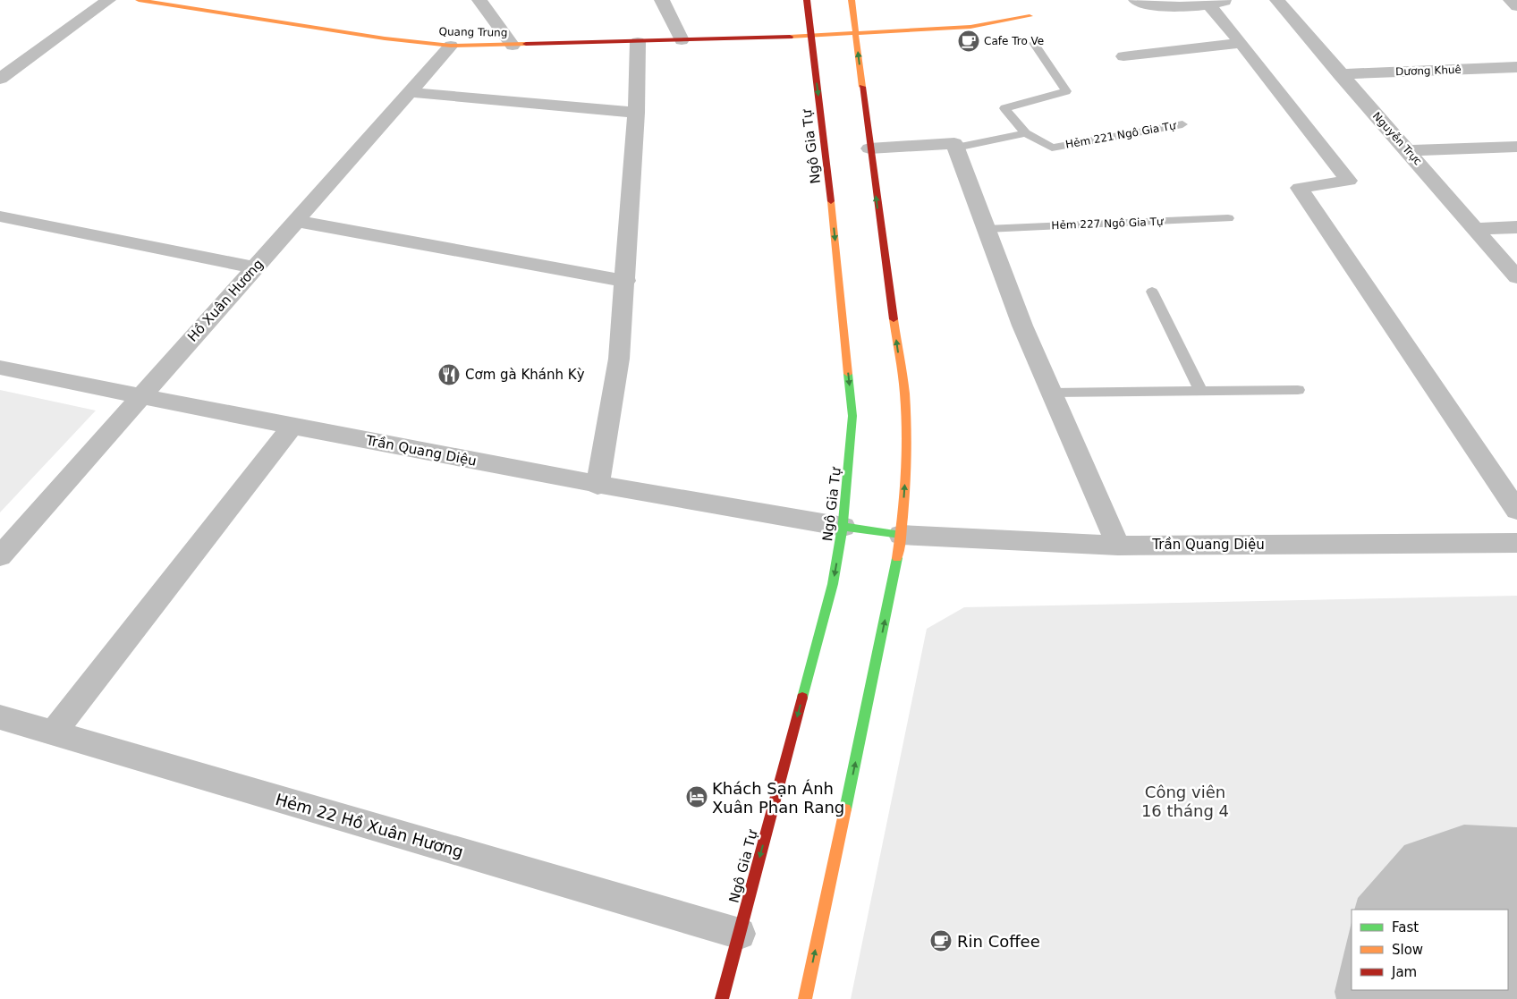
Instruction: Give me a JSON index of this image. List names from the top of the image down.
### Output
{
  "streets": {
    "main road": ["Quang Trung", "Ngô Gia Tự"],
    "street": [
      "Dương Khuê",
      "Nguyễn Trực",
      "Hồ Xuân Hương",
      "Trần Quang Diệu",
      "Hẻm 22 Hồ Xuân Hương"
    ],
    "lane": ["Hẻm 221 Ngô Gia Tự", "Hẻm 227 Ngô Gia Tự"]
  },
  "crossings": [
    ["Quang Trung", "Ngô Gia Tự"],
    ["Quang Trung", "Hồ Xuân Hương"],
    ["Dương Khuê", "Nguyễn Trực"],
    ["Ngô Gia Tự", "Trần Quang Diệu"],
    ["Ngô Gia Tự", "Hẻm 22 Hồ Xuân Hương"],
    ["Hồ Xuân Hương", "Trần Quang Diệu"]
  ],
  "parks": ["Công viên 16 tháng 4"],
  "places": {
    "cafe": ["Cafe Tro Ve", "Rin Coffee"],
    "restaurant": ["Cơm gà Khánh Kỳ"],
    "hotel": ["Khách Sạn Ánh Xuân Phan Rang"]
  },
  "legend": ["Fast", "Slow", "Jam"]
}
